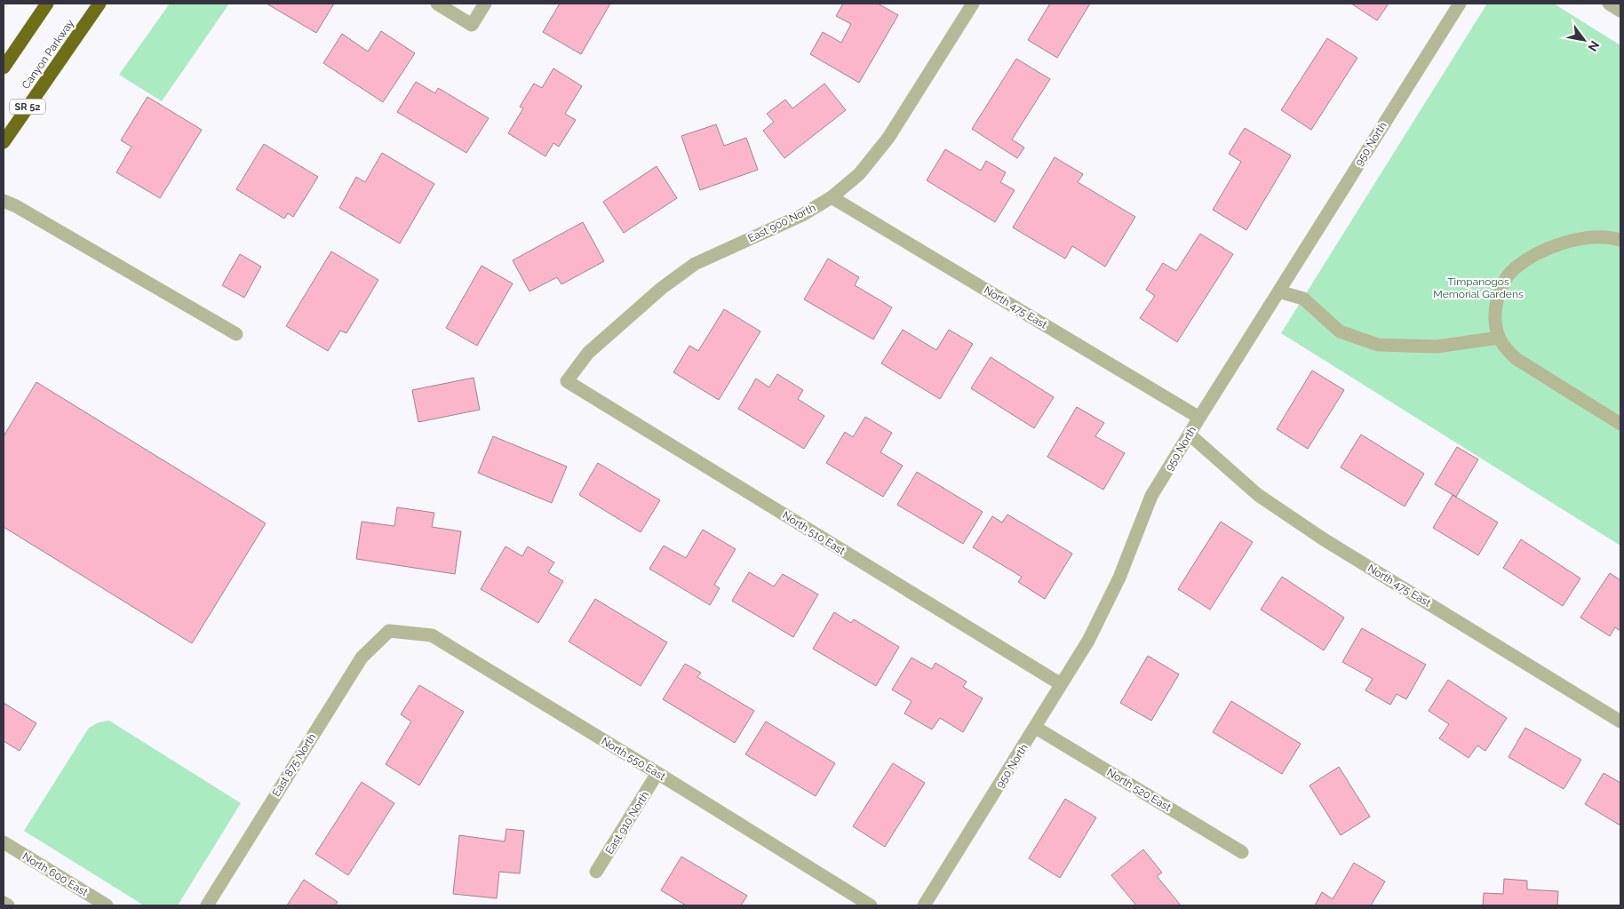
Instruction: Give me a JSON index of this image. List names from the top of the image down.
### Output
{
  "streets": {
    "highway": ["Canyon Parkway", "SR 52"],
    "street": [
      "950 North",
      "East 900 North",
      "North 475 East",
      "North 510 East",
      "North 550 East",
      "East 875 North",
      "North 520 East",
      "East 910 North",
      "North 600 East"
    ]
  },
  "crossings": [
    ["950 North", "North 475 East"],
    ["950 North", "North 510 East"],
    ["950 North", "North 520 East"],
    ["East 900 North", "North 475 East"],
    ["East 900 North", "North 510 East"],
    ["North 550 East", "East 875 North"],
    ["North 550 East", "East 910 North"]
  ],
  "parks": ["Timpanogos Memorial Gardens"],
  "north": "bottom right"
}
